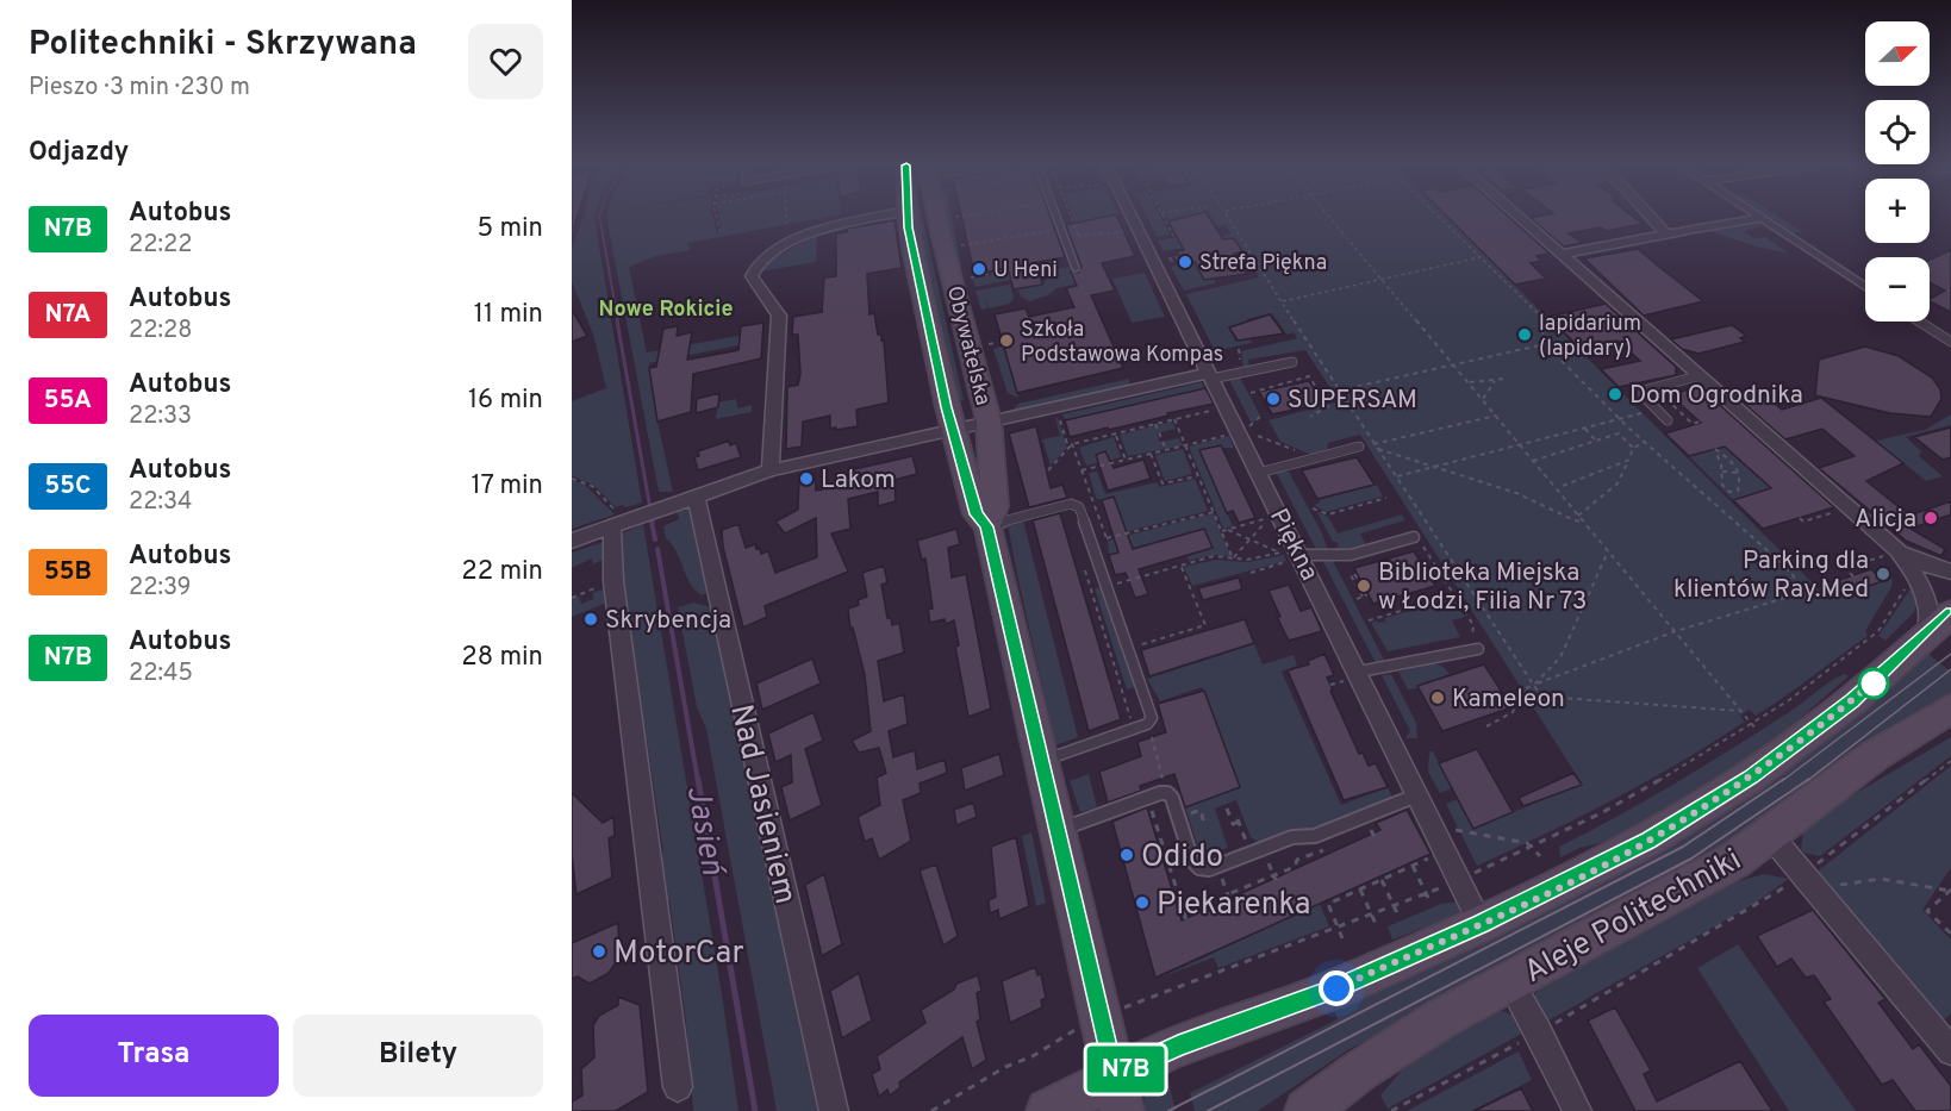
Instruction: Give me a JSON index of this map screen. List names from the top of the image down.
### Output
{
  "streets": {
    "main road": ["Obywatelska", "Aleje Politechniki"],
    "street": ["Piękna", "Nad Jasieniem"]
  },
  "districts": ["Nowe Rokicie"],
  "water": ["Jasień"],
  "places": [
    "Strefa Piękna",
    "U Heni",
    "lapidarium (lapidary)",
    "Szkoła Podstawowa Kompas",
    "Dom Ogrodnika",
    "SUPERSAM",
    "Lakom",
    "Alicja",
    "Parking dla klientów Ray.Med",
    "Biblioteka Miejska w Łodzi, Filia Nr 73",
    "Skrybencja",
    "Kameleon",
    "Odido",
    "Piekarenka",
    "MotorCar"
  ],
  "lines": ["bus line N7B"],
  "north": "right",
  "page": {
    "heading": [
      ["Politechniki - Skrzywana", "Pieszo · 3 min · 230 m"],
      "Odjazdy"
    ],
    "on_map": "N7B",
    "map_buttons": ["+", "−"],
    "list": [
      {
        "mark": "N7B",
        "name": "Autobus",
        "note": "22:22",
        "value": "5 min"
      },
      {
        "mark": "N7A",
        "name": "Autobus",
        "note": "22:28",
        "value": "11 min"
      },
      {
        "mark": "55A",
        "name": "Autobus",
        "note": "22:33",
        "value": "16 min"
      },
      {
        "mark": "55C",
        "name": "Autobus",
        "note": "22:34",
        "value": "17 min"
      },
      {
        "mark": "55B",
        "name": "Autobus",
        "note": "22:39",
        "value": "22 min"
      },
      {
        "mark": "N7B",
        "name": "Autobus",
        "note": "22:45",
        "value": "28 min"
      }
    ],
    "buttons": ["Trasa", "Bilety"]
  }
}
